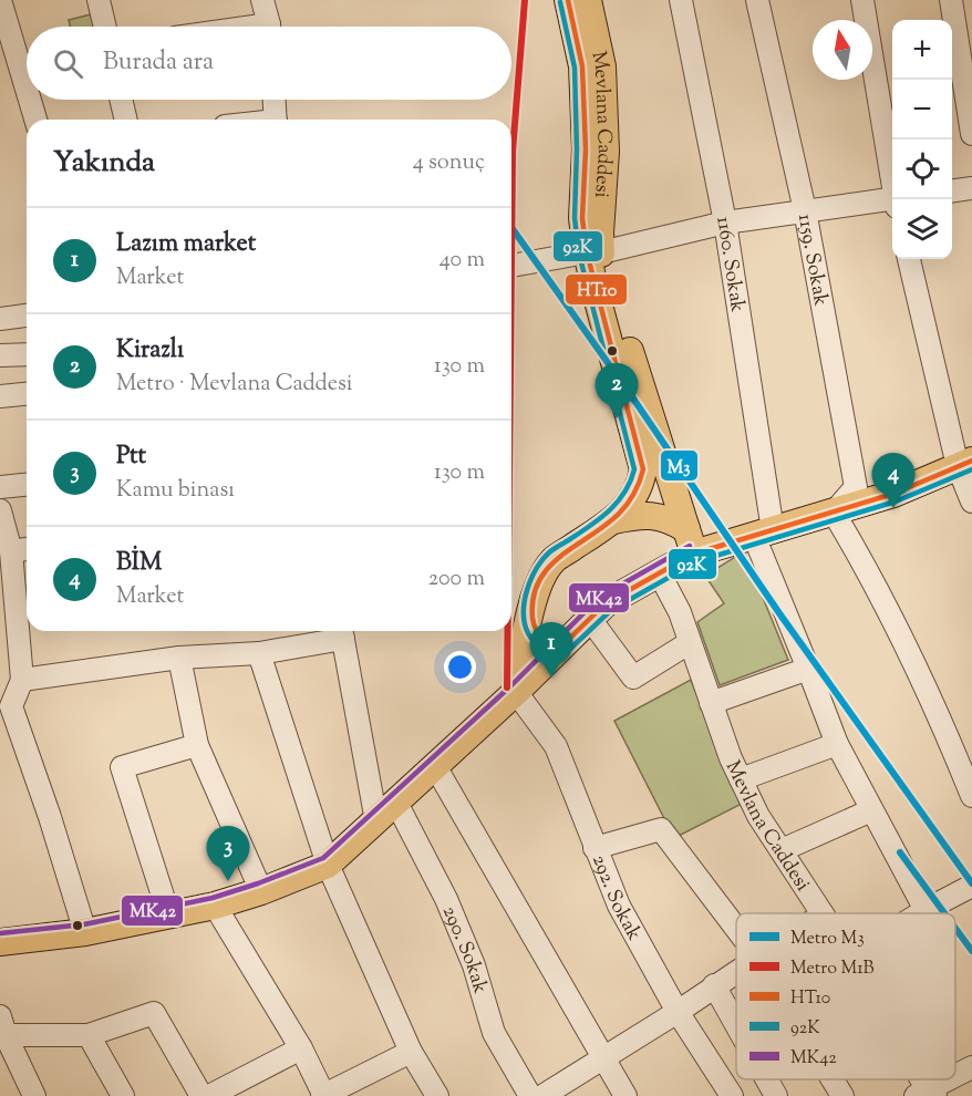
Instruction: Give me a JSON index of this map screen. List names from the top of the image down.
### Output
{
  "streets": {
    "main road": ["Mevlana Caddesi"],
    "street": [
      "1159. Sokak",
      "1160. Sokak",
      "292. Sokak",
      "290. Sokak"
    ]
  },
  "crossings": [
    ["Mevlana Caddesi", "292. Sokak"]
  ],
  "lines": [
    "metro line M1B",
    "transit line HT10",
    "transit line 92K",
    "metro line M3",
    "transit line MK42"
  ],
  "legend": [
    "Metro M3",
    "Metro M1B",
    "HT10",
    "92K",
    "MK42"
  ],
  "north": "top",
  "page": {
    "map_buttons": ["+", "−"],
    "search": "Burada ara",
    "heading": ["Yakında", "4 sonuç"],
    "list": [
      {
        "mark": "1",
        "name": "Lazım market",
        "note": "Market",
        "value": "40 m"
      },
      {
        "mark": "2",
        "name": "Kirazlı",
        "note": "Metro · Mevlana Caddesi",
        "value": "130 m"
      },
      {
        "mark": "3",
        "name": "Ptt",
        "note": "Kamu binası",
        "value": "130 m"
      },
      {
        "mark": "4",
        "name": "BİM",
        "note": "Market",
        "value": "200 m"
      }
    ],
    "pins": [
      "2",
      "4",
      "1",
      "3"
    ]
  }
}
